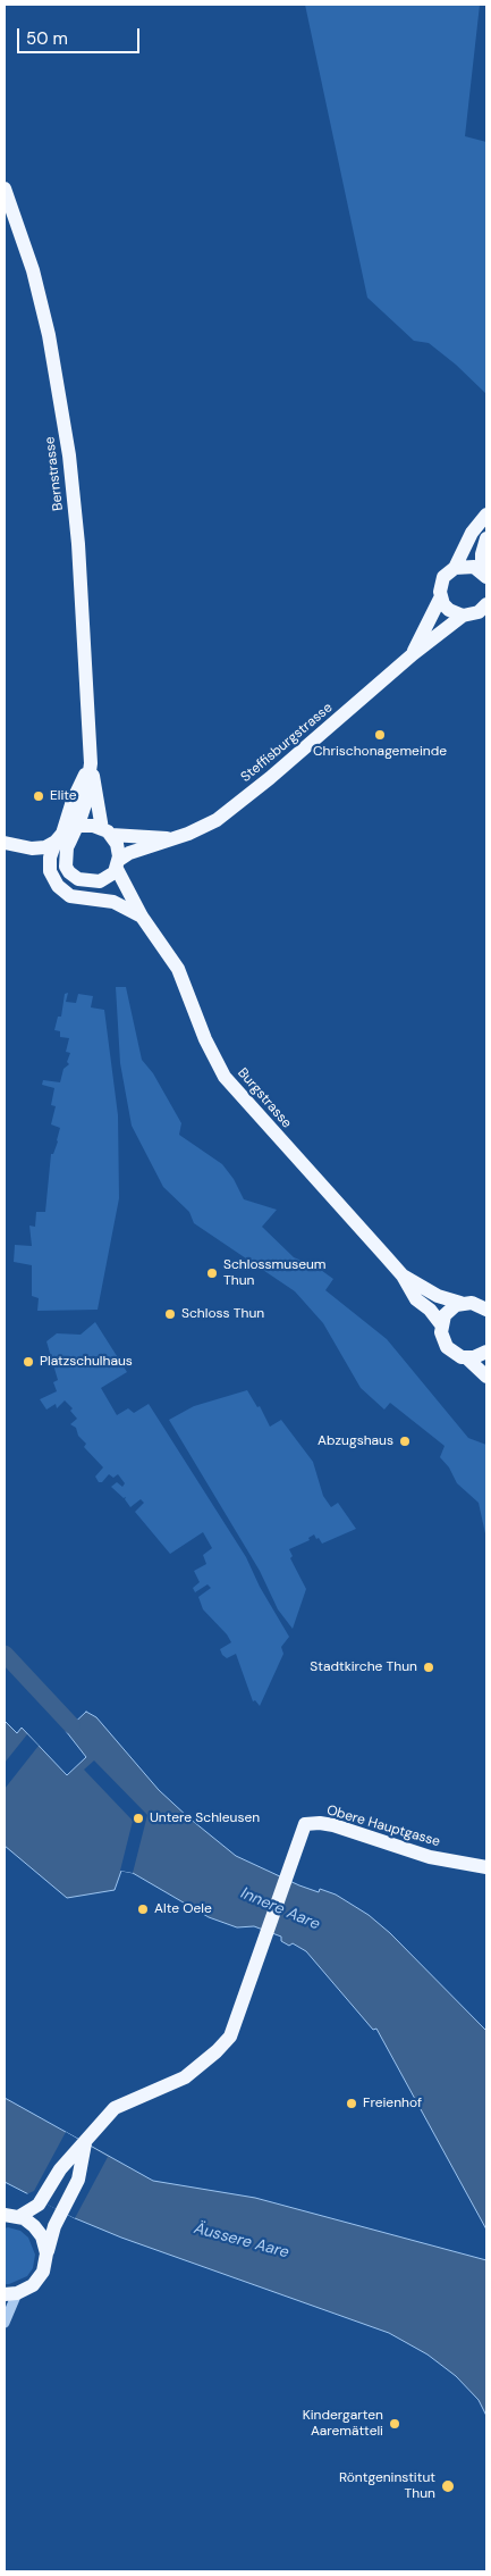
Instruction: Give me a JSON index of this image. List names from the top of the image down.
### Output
{
  "streets": {
    "main road": [
      "Bernstrasse",
      "Steffisburgstrasse",
      "Burgstrasse",
      "Obere Hauptgasse"
    ]
  },
  "crossings": [
    ["Bernstrasse", "Steffisburgstrasse"],
    ["Bernstrasse", "Burgstrasse"],
    ["Steffisburgstrasse", "Burgstrasse"]
  ],
  "water": ["Innere Aare", "Äussere Aare"],
  "places": [
    "Chrischonagemeinde",
    "Elite",
    "Schlossmuseum Thun",
    "Schloss Thun",
    "Platzschulhaus",
    "Abzugshaus",
    "Stadtkirche Thun",
    "Untere Schleusen",
    "Alte Oele",
    "Freienhof",
    "Kindergarten Aaremätteli",
    "Röntgeninstitut Thun"
  ],
  "scale_bar": "50 m"
}
